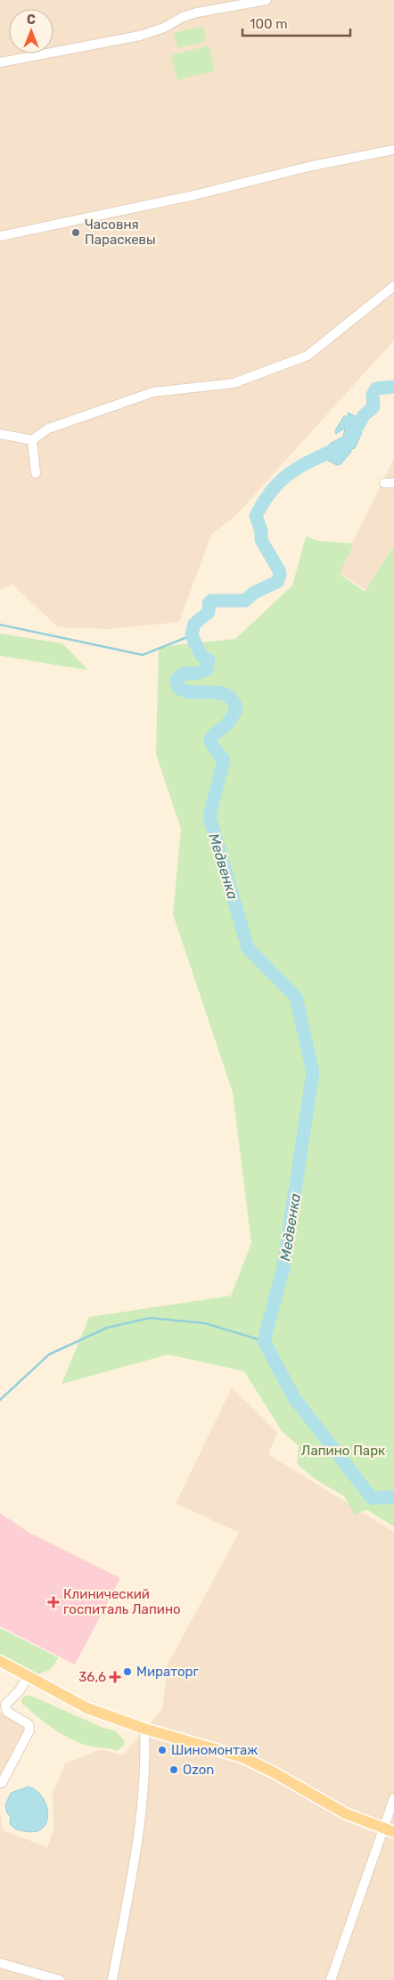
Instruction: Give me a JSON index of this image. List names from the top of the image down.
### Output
{
  "water": ["Медвенка"],
  "parks": ["Лапино Парк"],
  "places": {
    "other": [
      "Часовня Параскевы",
      "Мираторг",
      "Шиномонтаж",
      "Ozon"
    ],
    "health": ["Клинический госпиталь Лапино", "36,6"]
  },
  "scale_bar": "100 m",
  "north": "top"
}
